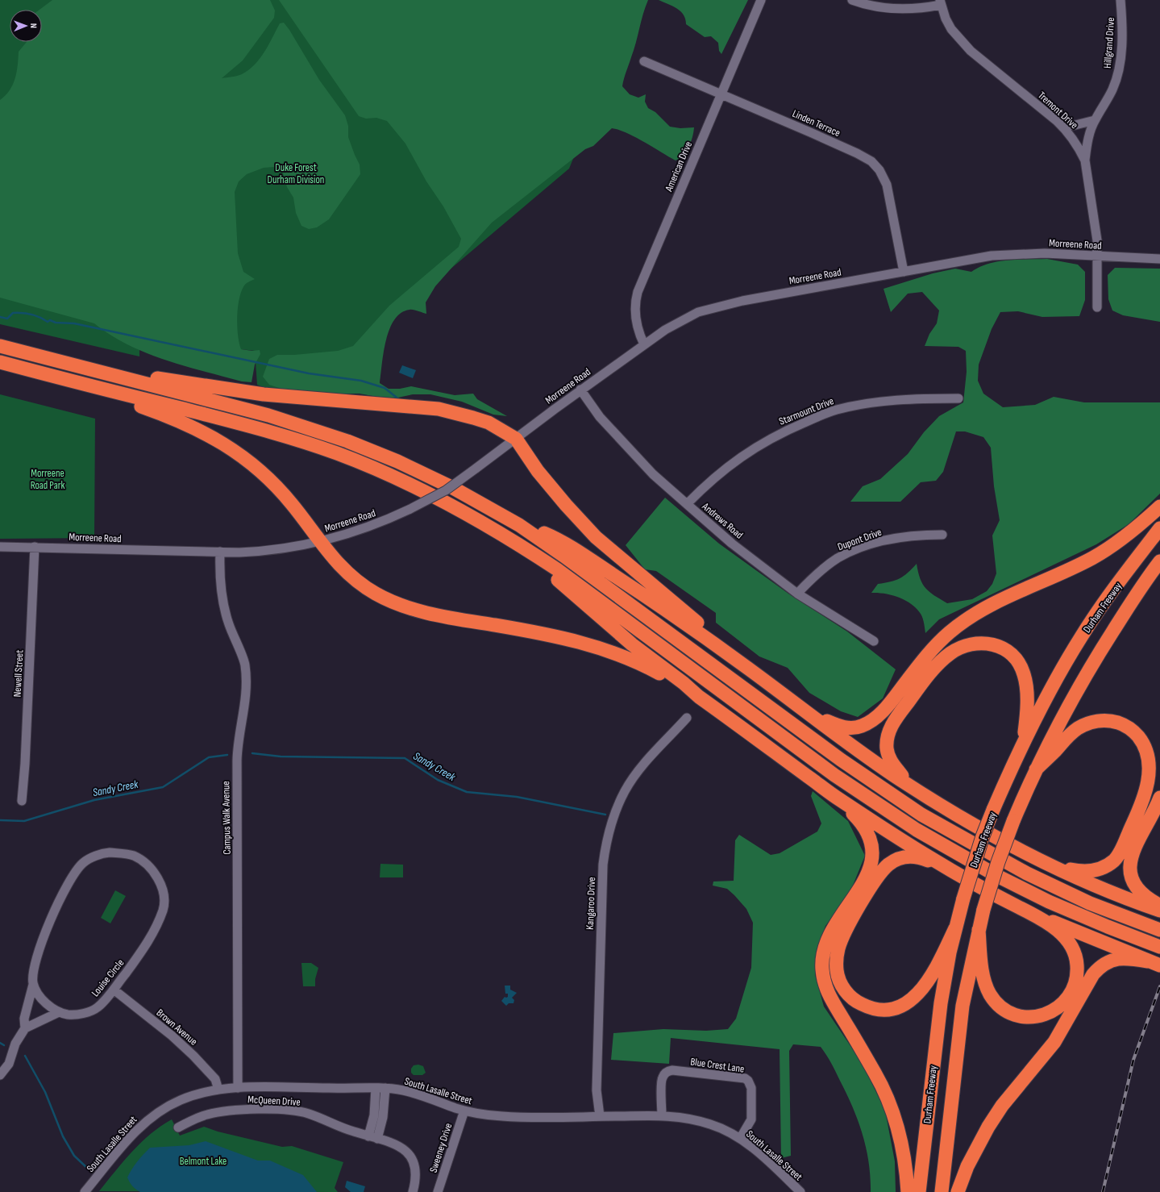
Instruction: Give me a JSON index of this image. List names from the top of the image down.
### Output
{
  "streets": {
    "highway": ["Durham Freeway"],
    "street": [
      "Hillgrand Drive",
      "Tremont Drive",
      "Linden Terrace",
      "American Drive",
      "Morreene Road",
      "Starmount Drive",
      "Andrews Road",
      "Dupont Drive",
      "Newell Street",
      "Campus Walk Avenue",
      "Kangaroo Drive",
      "Louise Circle",
      "Brown Avenue",
      "Blue Crest Lane",
      "South Lasalle Street",
      "McQueen Drive",
      "Sweeney Drive"
    ]
  },
  "crossings": [
    ["Hillgrand Drive", "Tremont Drive"],
    ["Tremont Drive", "Morreene Road"],
    ["Linden Terrace", "American Drive"],
    ["Linden Terrace", "Morreene Road"],
    ["American Drive", "Morreene Road"],
    ["Morreene Road", "Andrews Road"],
    ["Morreene Road", "Newell Street"],
    ["Morreene Road", "Campus Walk Avenue"],
    ["Starmount Drive", "Andrews Road"],
    ["Andrews Road", "Dupont Drive"],
    ["Campus Walk Avenue", "South Lasalle Street"],
    ["Kangaroo Drive", "South Lasalle Street"],
    ["Louise Circle", "Brown Avenue"],
    ["Brown Avenue", "South Lasalle Street"],
    ["Blue Crest Lane", "South Lasalle Street"],
    ["South Lasalle Street", "Sweeney Drive"]
  ],
  "water": ["Sandy Creek"],
  "parks": ["Duke Forest Durham Division", "Morreene Road Park", "Belmont Lake"],
  "north": "right"
}
